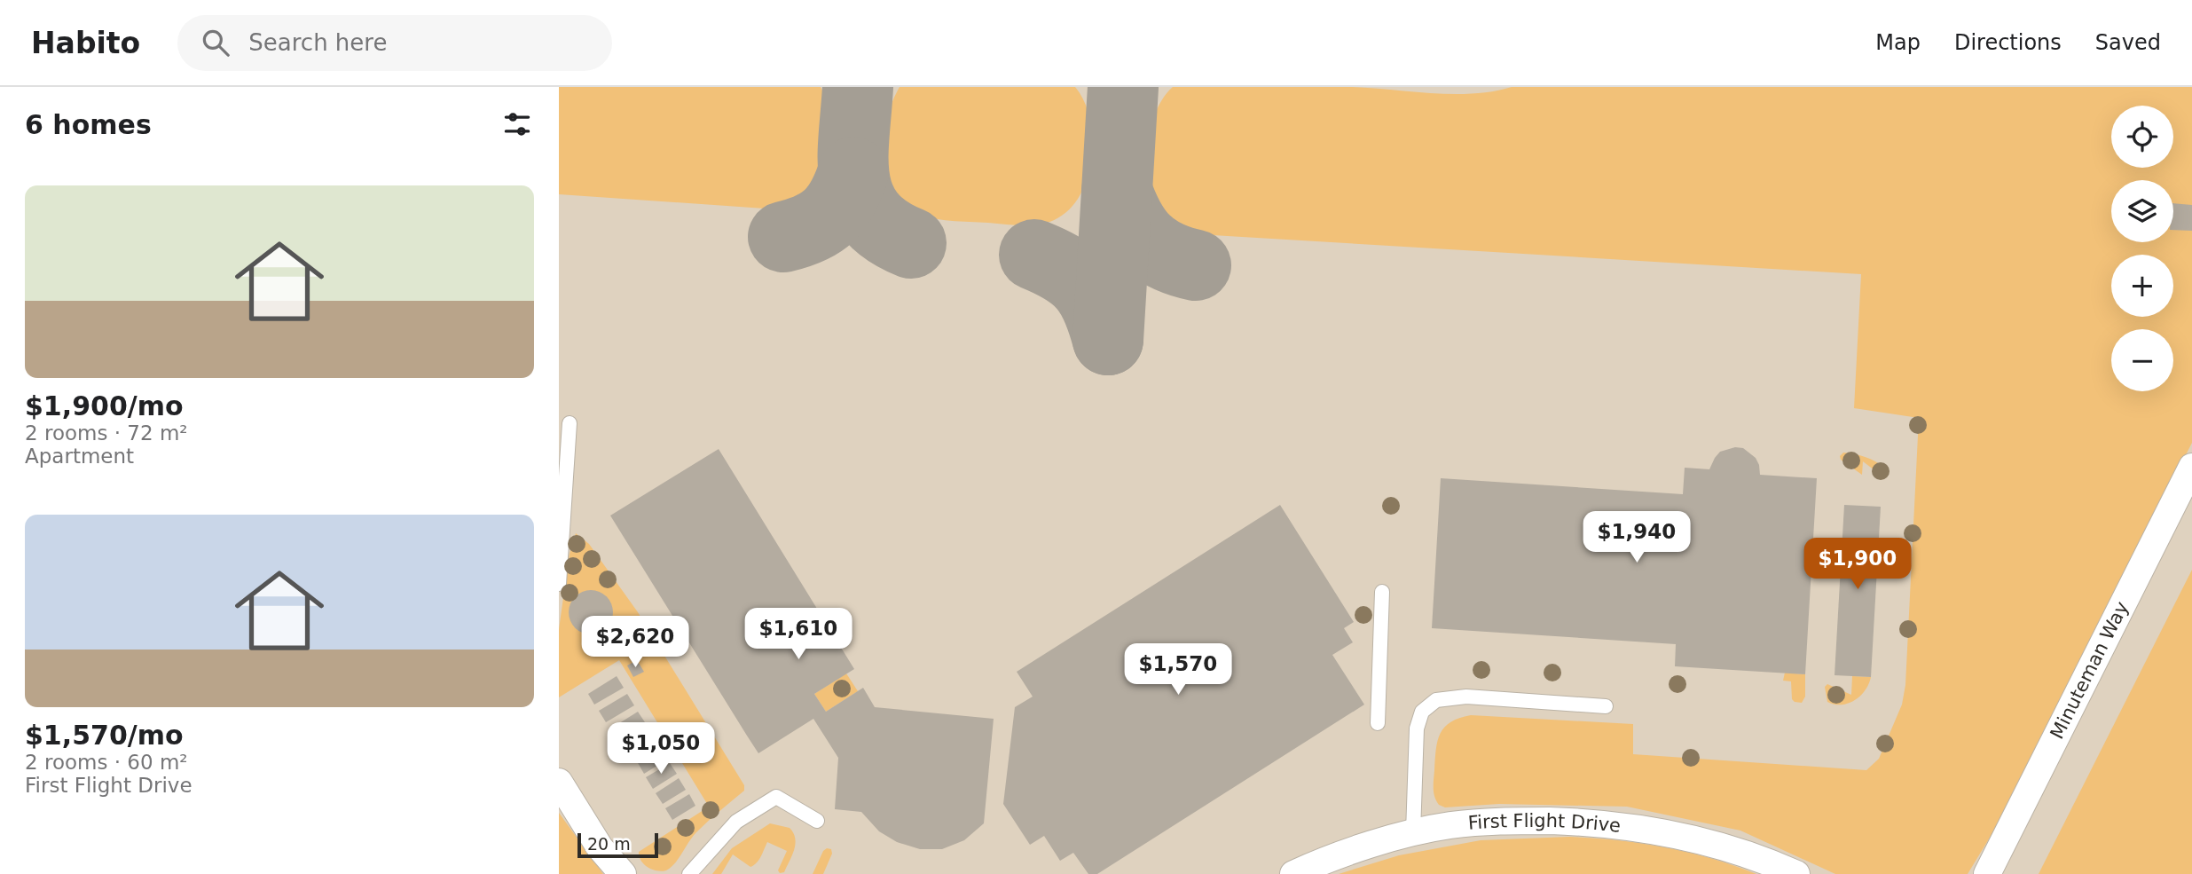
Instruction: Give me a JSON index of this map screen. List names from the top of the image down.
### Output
{
  "streets": {
    "street": ["Minuteman Way", "First Flight Drive"]
  },
  "scale_bar": "20 m",
  "page": {
    "header": "Habito",
    "search": "Search here",
    "nav": ["Map", "Directions", "Saved"],
    "heading": "6 homes",
    "map_buttons": ["+", "−"],
    "list": [
      {
        "name": "$1,900/mo",
        "note": "2 rooms · 72 m² · Apartment"
      },
      {
        "name": "$1,570/mo",
        "note": "2 rooms · 60 m² · First Flight Drive"
      }
    ],
    "price": [
      "$1,940",
      "$1,900",
      "$1,610",
      "$2,620",
      "$1,570",
      "$1,050"
    ],
    "scale": "20 m"
  }
}
